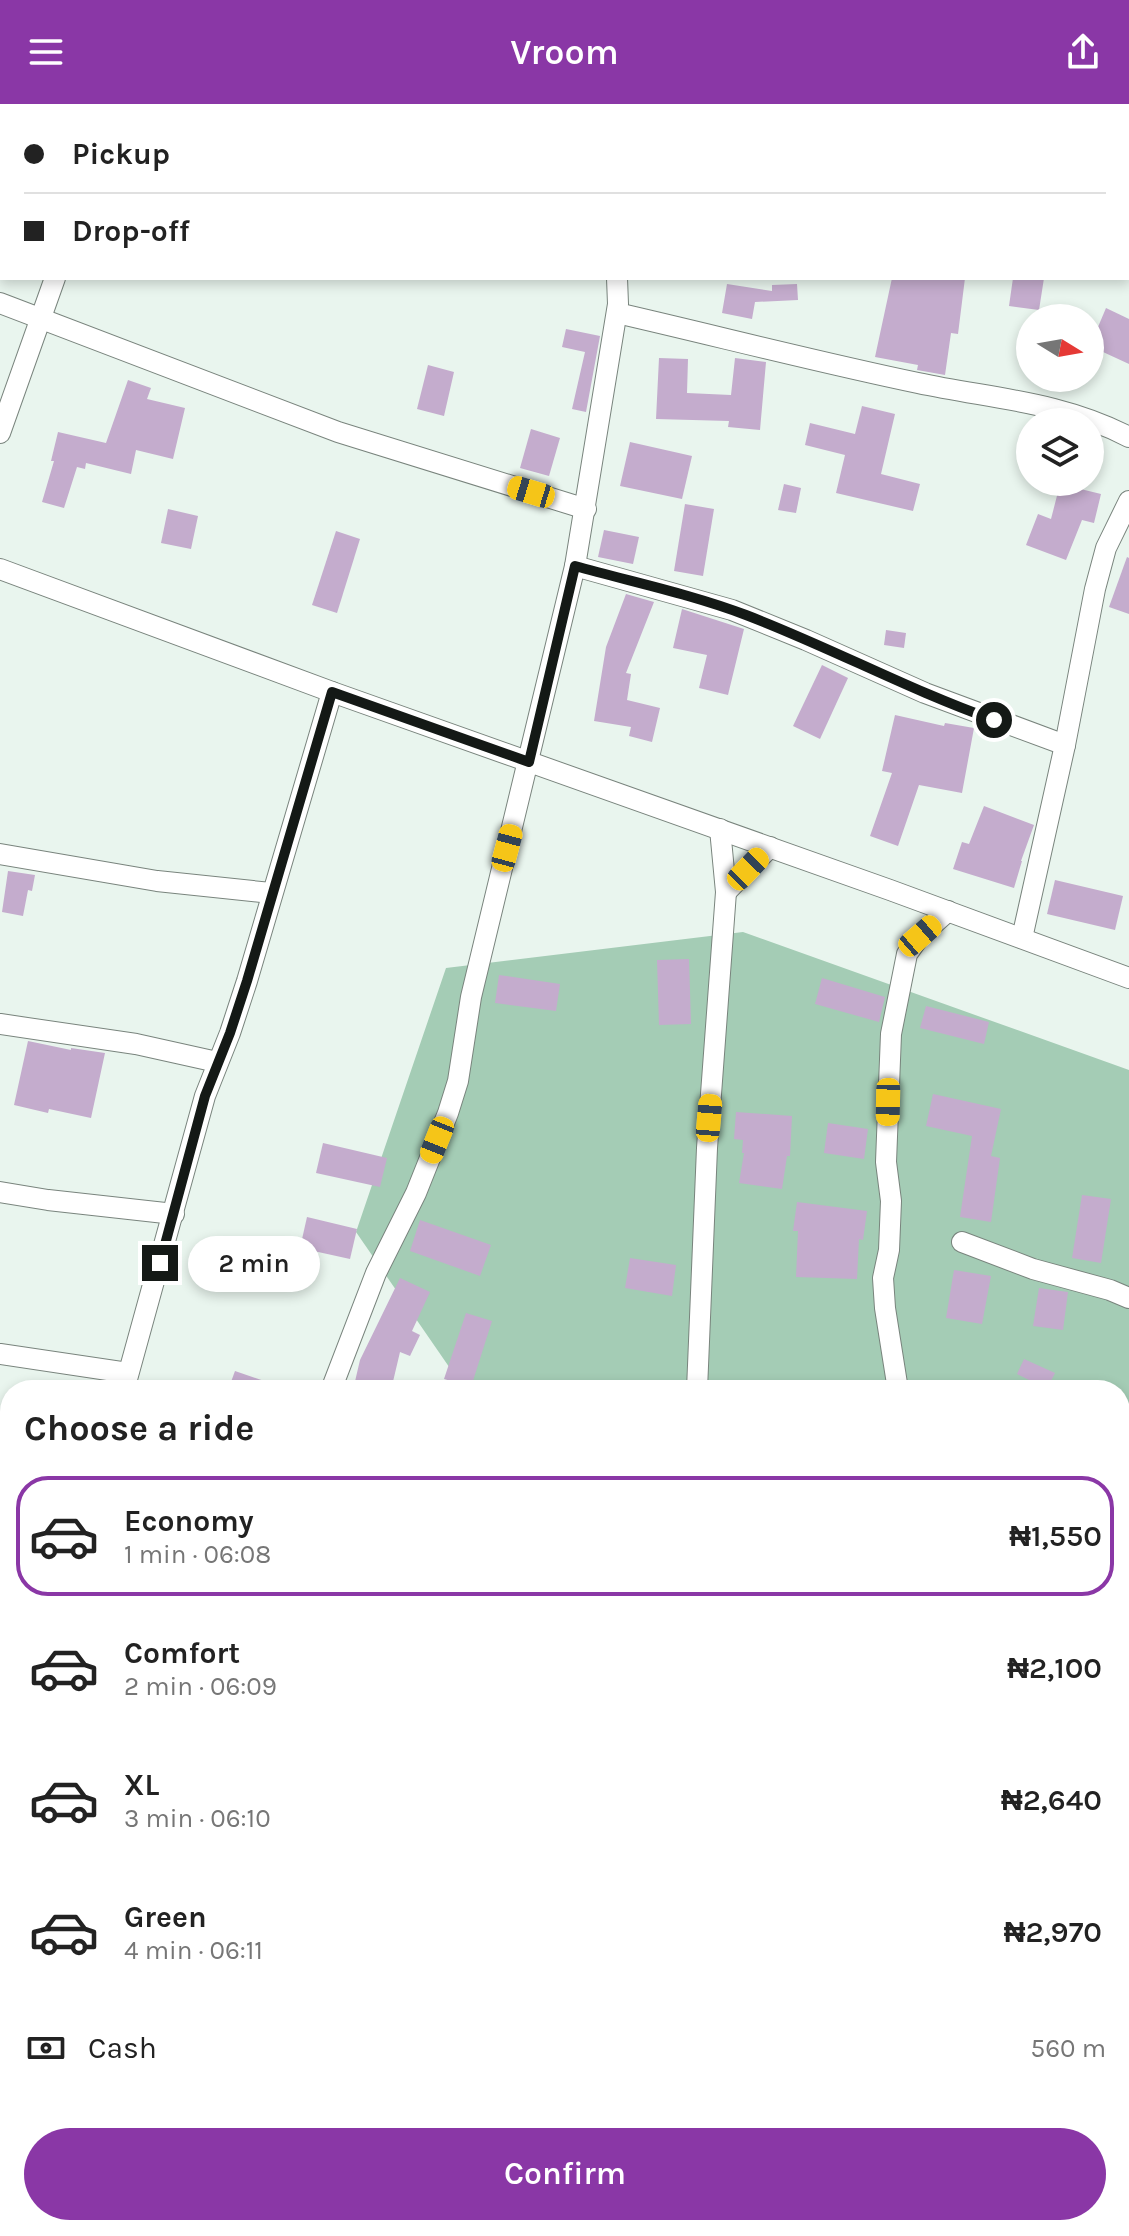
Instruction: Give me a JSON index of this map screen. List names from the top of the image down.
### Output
{
  "north": "right",
  "page": {
    "header": "Vroom",
    "banner": ["Pickup", "Drop-off"],
    "bubble": "2 min",
    "heading": "Choose a ride",
    "list": [
      {
        "name": "Economy",
        "note": "1 min · 06:08",
        "value": "₦1,550"
      },
      {
        "name": "Comfort",
        "note": "2 min · 06:09",
        "value": "₦2,100"
      },
      {
        "name": "XL",
        "note": "3 min · 06:10",
        "value": "₦2,640"
      },
      {
        "name": "Green",
        "note": "4 min · 06:11",
        "value": "₦2,970"
      }
    ],
    "pay": ["Cash", "560 m"],
    "buttons": "Confirm"
  }
}
